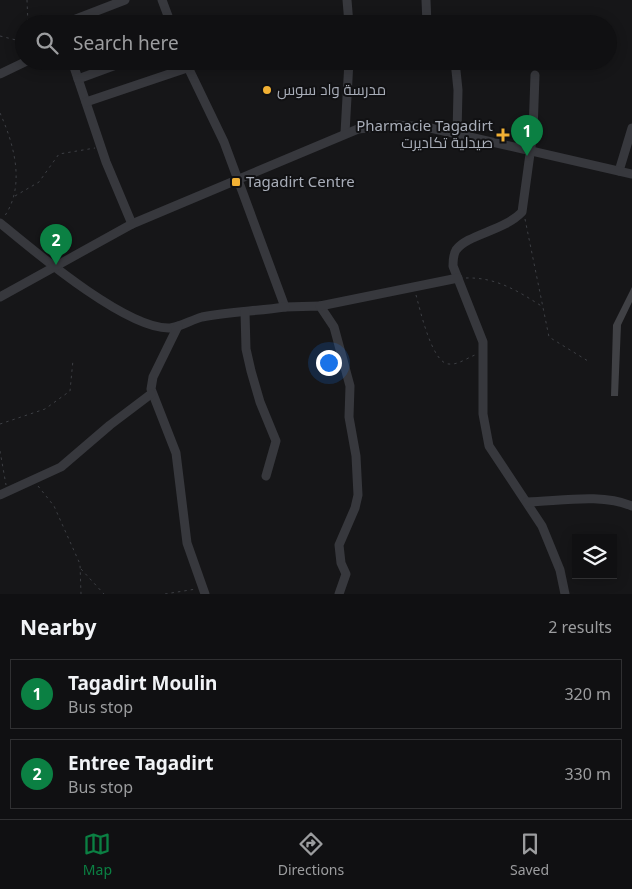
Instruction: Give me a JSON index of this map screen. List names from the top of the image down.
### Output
{
  "places": {
    "other": ["مدرسة واد سوس"],
    "health": ["Pharmacie Tagadirt صيدلية تكاديرت"],
    "transit": ["Tagadirt Centre"]
  },
  "page": {
    "search": "Search here",
    "pins": ["1", "2"],
    "heading": ["Nearby", "2 results"],
    "list": [
      {
        "mark": "1",
        "name": "Tagadirt Moulin",
        "note": "Bus stop",
        "value": "320 m"
      },
      {
        "mark": "2",
        "name": "Entree Tagadirt",
        "note": "Bus stop",
        "value": "330 m"
      }
    ],
    "nav": ["Map", "Directions", "Saved"]
  }
}
